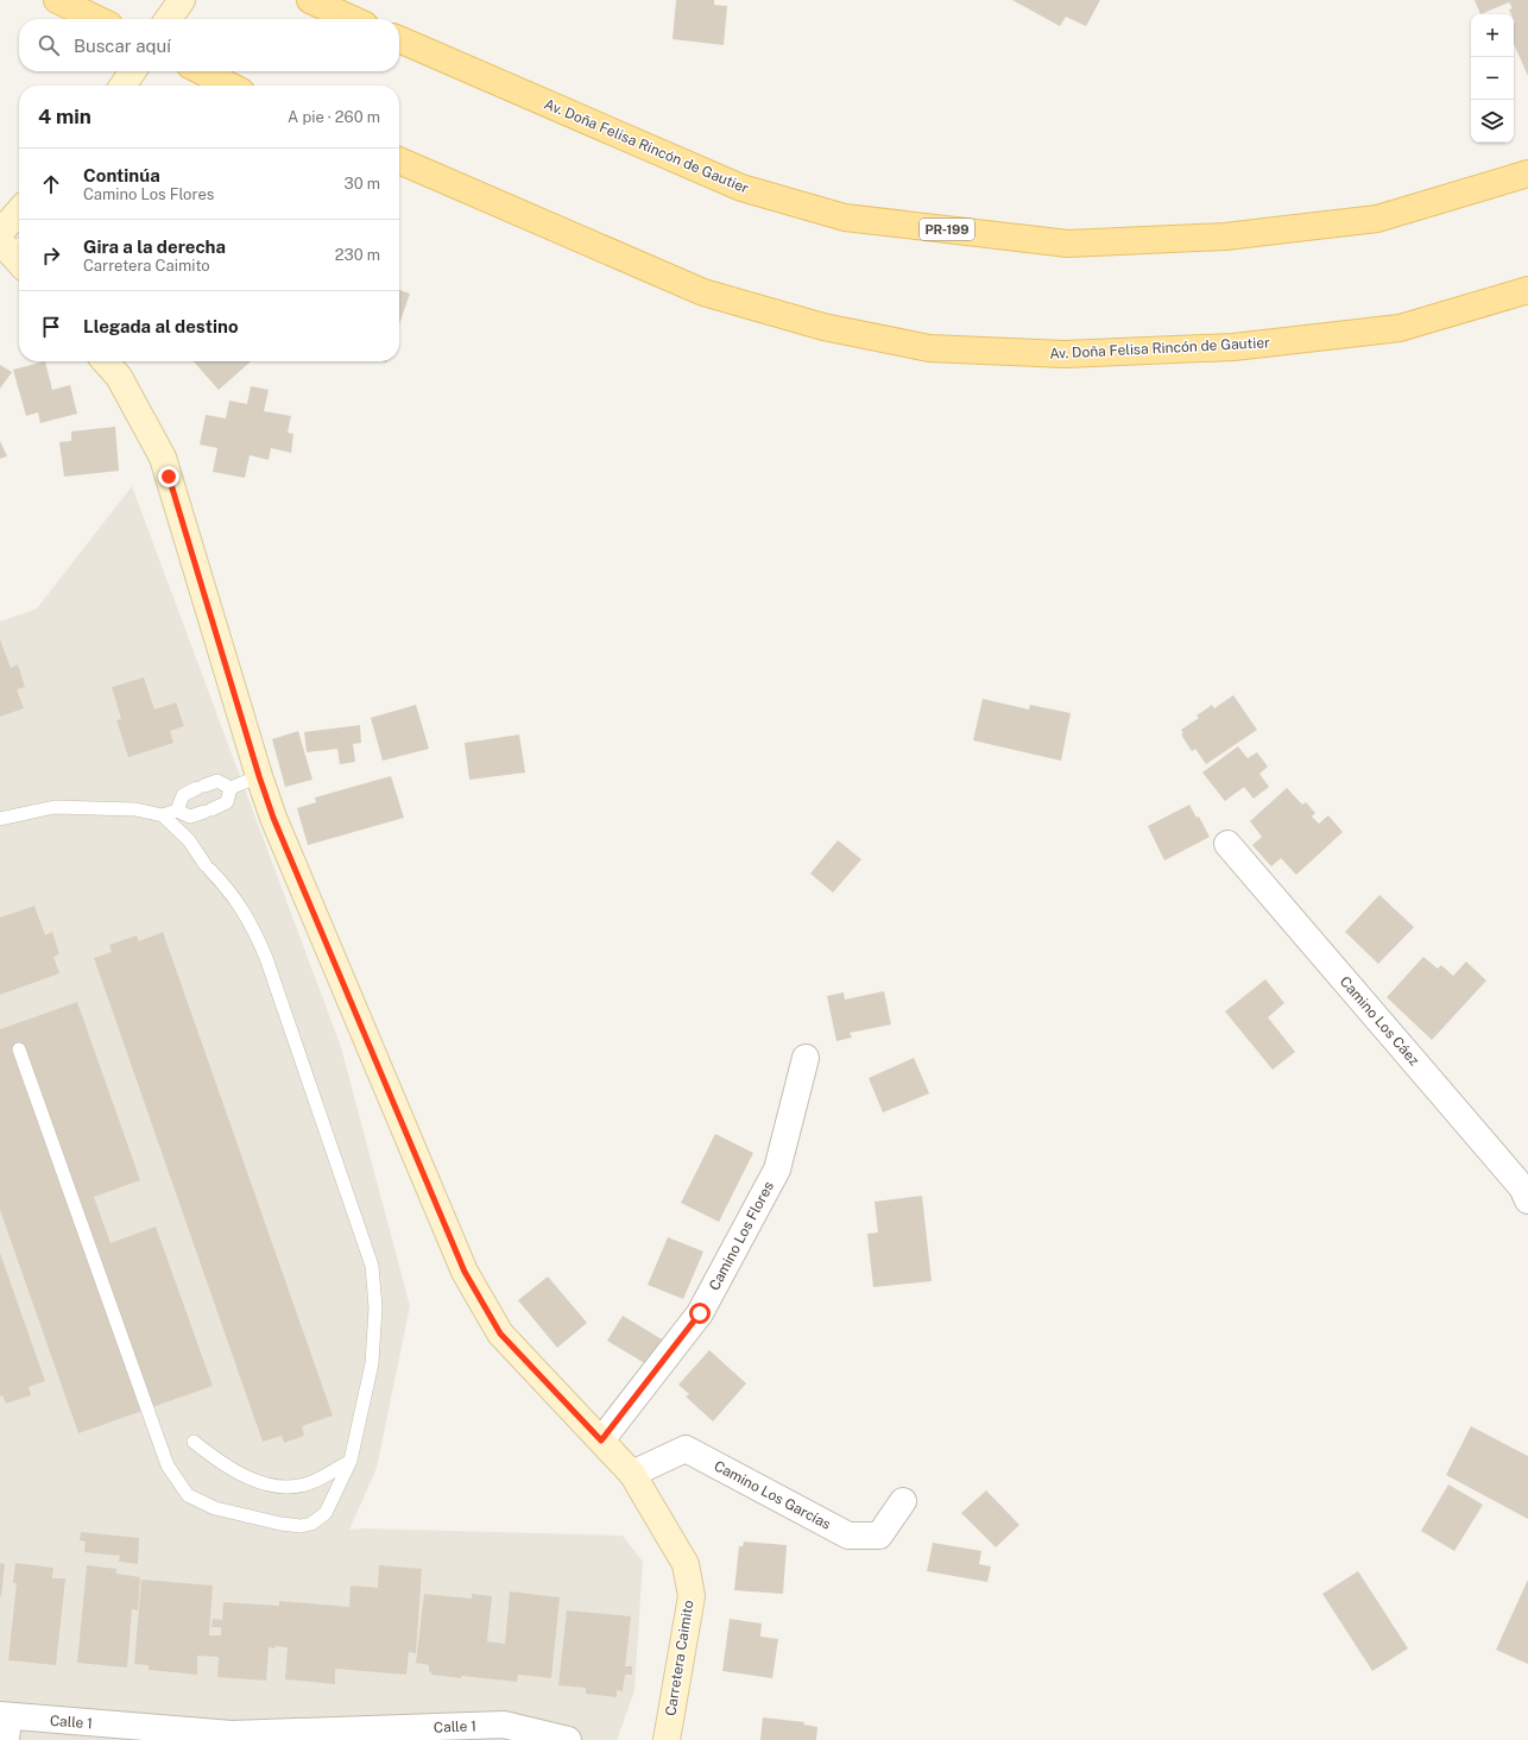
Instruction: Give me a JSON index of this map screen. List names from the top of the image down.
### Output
{
  "streets": {
    "main road": ["Av. Doña Felisa Rincón de Gautier", "PR-199"],
    "street": [
      "Camino Los Cáez",
      "Camino Los Flores",
      "Camino Los Garcías",
      "Carretera Caimito",
      "Calle 1"
    ]
  },
  "crossings": [
    ["Camino Los Flores", "Carretera Caimito"],
    ["Camino Los Garcías", "Carretera Caimito"]
  ],
  "page": {
    "map_buttons": ["+", "−"],
    "search": "Buscar aquí",
    "heading": ["4 min", "A pie · 260 m"],
    "list": [
      ["Continúa", "Camino Los Flores", "30 m"],
      ["Gira a la derecha", "Carretera Caimito", "230 m"],
      "Llegada al destino"
    ]
  }
}
